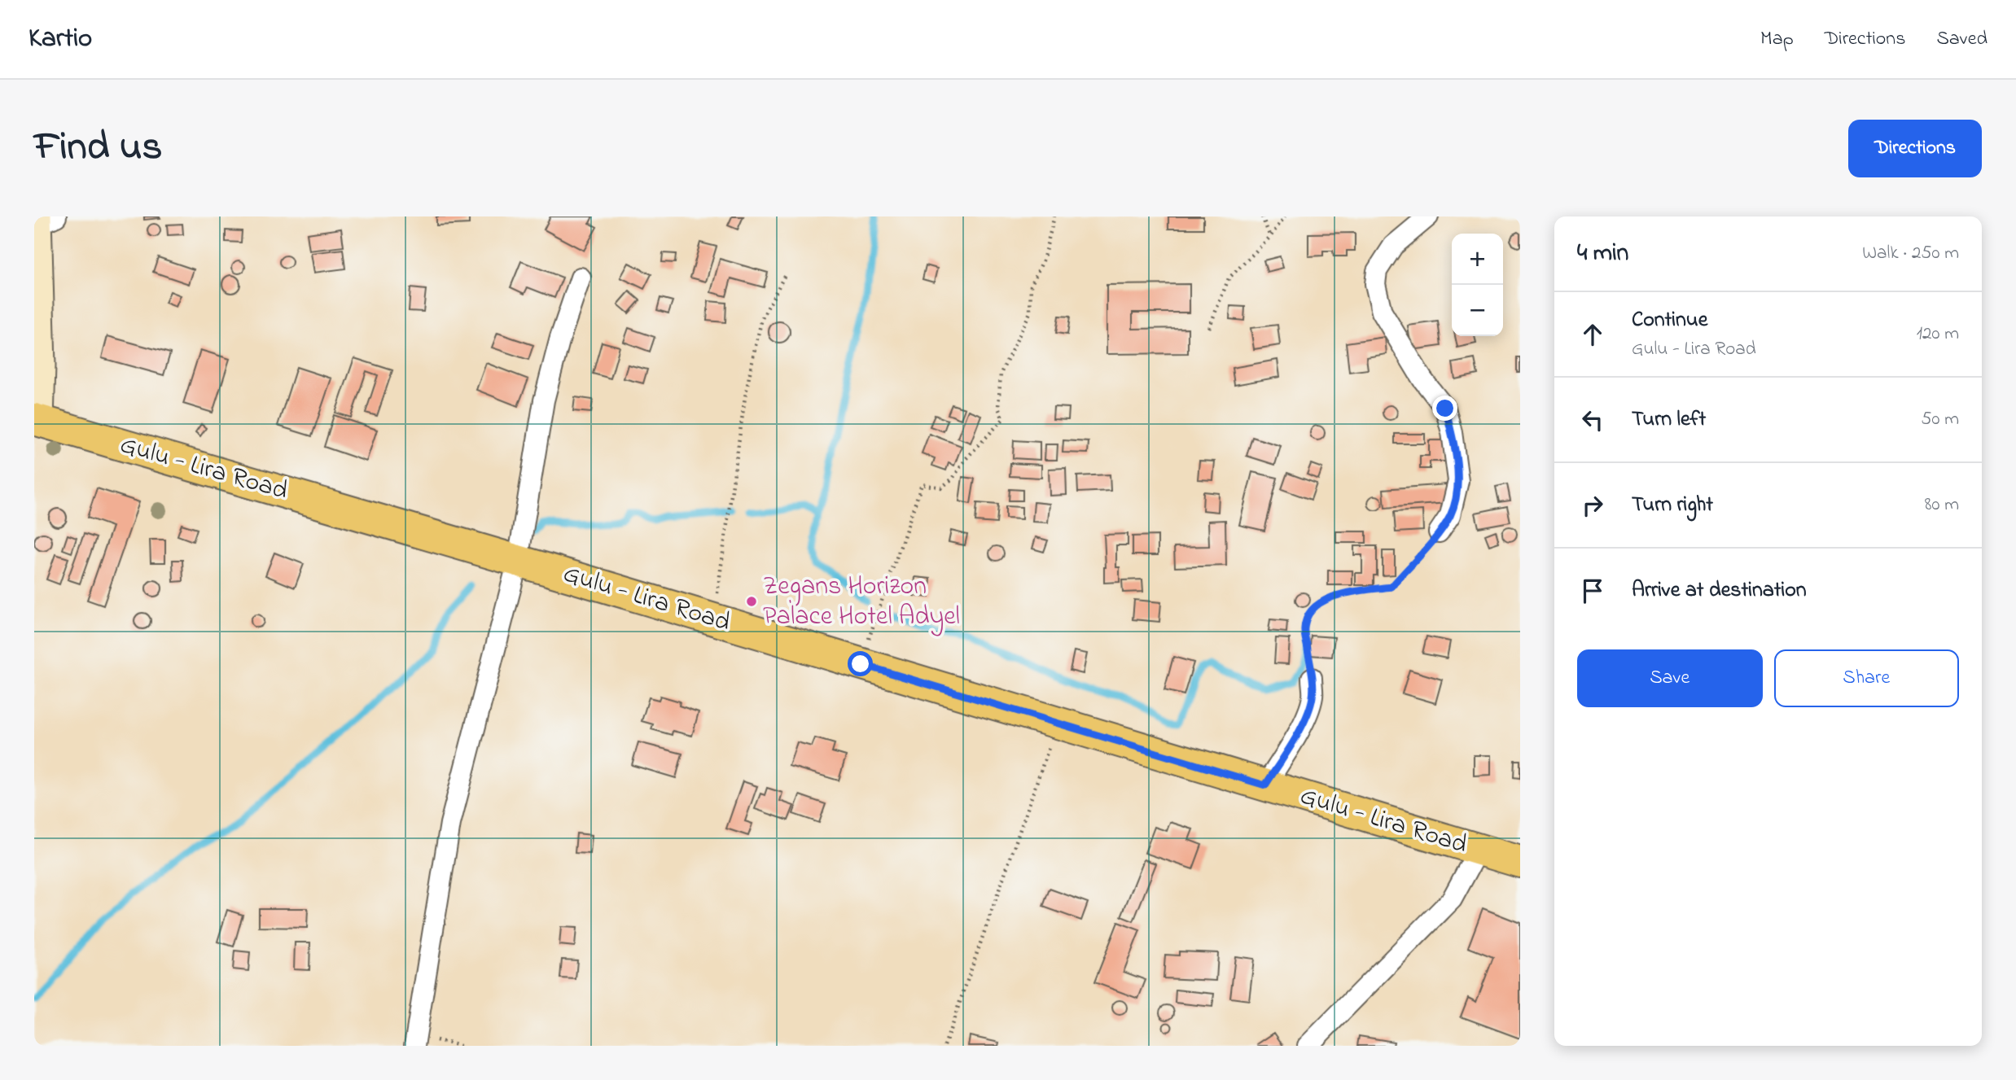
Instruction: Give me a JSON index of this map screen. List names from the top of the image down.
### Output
{
  "streets": {
    "main road": ["Gulu - Lira Road"]
  },
  "places": ["Zegans Horizon Palace Hotel Adyel"],
  "page": {
    "header": "Kartio",
    "nav": ["Map", "Directions", "Saved"],
    "title": "Find us",
    "buttons": [
      "Directions",
      ["Save", "Share"]
    ],
    "heading": ["4 min", "Walk · 250 m"],
    "map_buttons": ["+", "−"],
    "list": [
      ["Continue", "Gulu - Lira Road", "120 m"],
      ["Turn left", "50 m"],
      ["Turn right", "80 m"],
      "Arrive at destination"
    ]
  }
}
